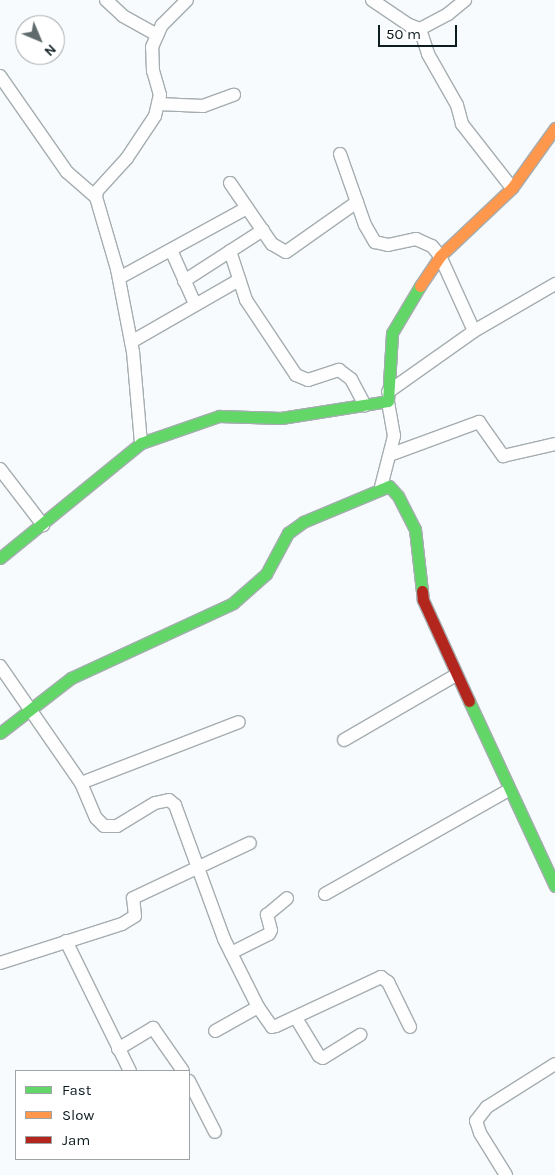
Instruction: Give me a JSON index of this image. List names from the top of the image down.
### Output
{
  "legend": ["Fast", "Slow", "Jam"],
  "scale_bar": "50 m",
  "north": "bottom right"
}
